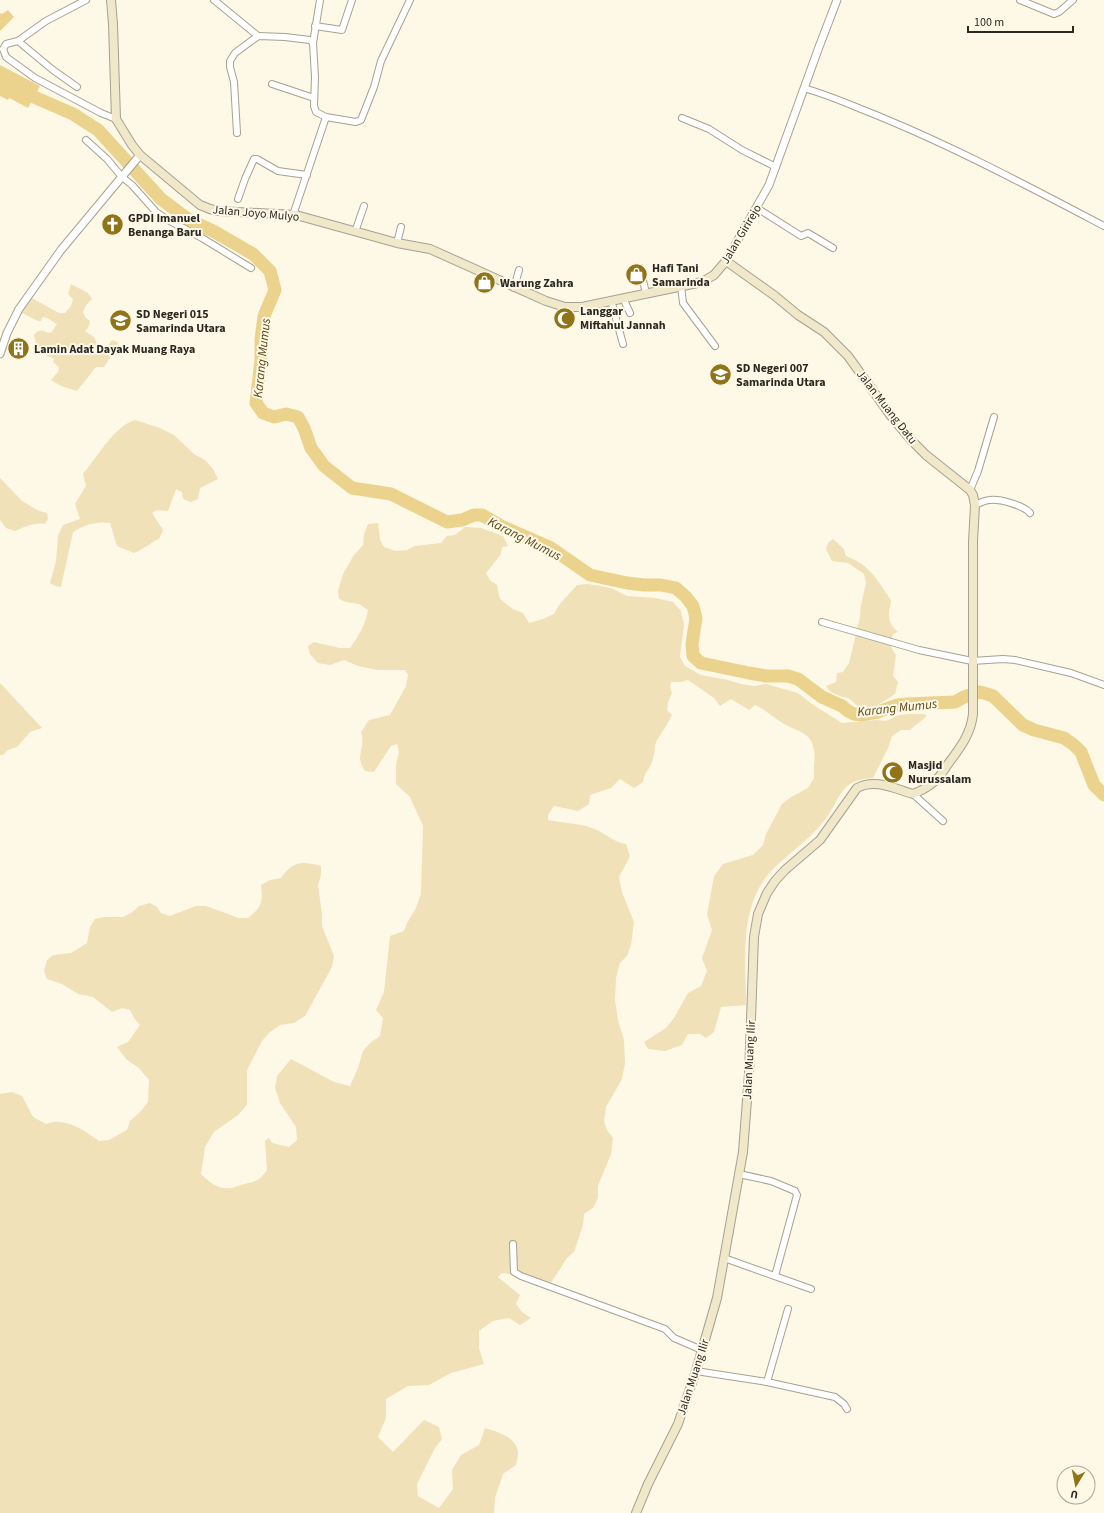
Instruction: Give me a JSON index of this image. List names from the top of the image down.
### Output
{
  "streets": {
    "main road": [
      "Jalan Joyo Mulyo",
      "Jalan Girirejo",
      "Jalan Muang Datu",
      "Jalan Muang Ilir"
    ]
  },
  "crossings": [
    ["Jalan Joyo Mulyo", "Jalan Girirejo"],
    ["Jalan Girirejo", "Jalan Muang Datu"]
  ],
  "water": ["Karang Mumus"],
  "places": {
    "church": ["GPDI Imanuel Benanga Baru"],
    "shop": ["Hafi Tani Samarinda", "Warung Zahra"],
    "mosque": ["Langgar Miftahul Jannah", "Masjid Nurussalam"],
    "school or university": ["SD Negeri 015 Samarinda Utara", "SD Negeri 007 Samarinda Utara"],
    "building": ["Lamin Adat Dayak Muang Raya"]
  },
  "scale_bar": "100 m",
  "north": "bottom"
}
